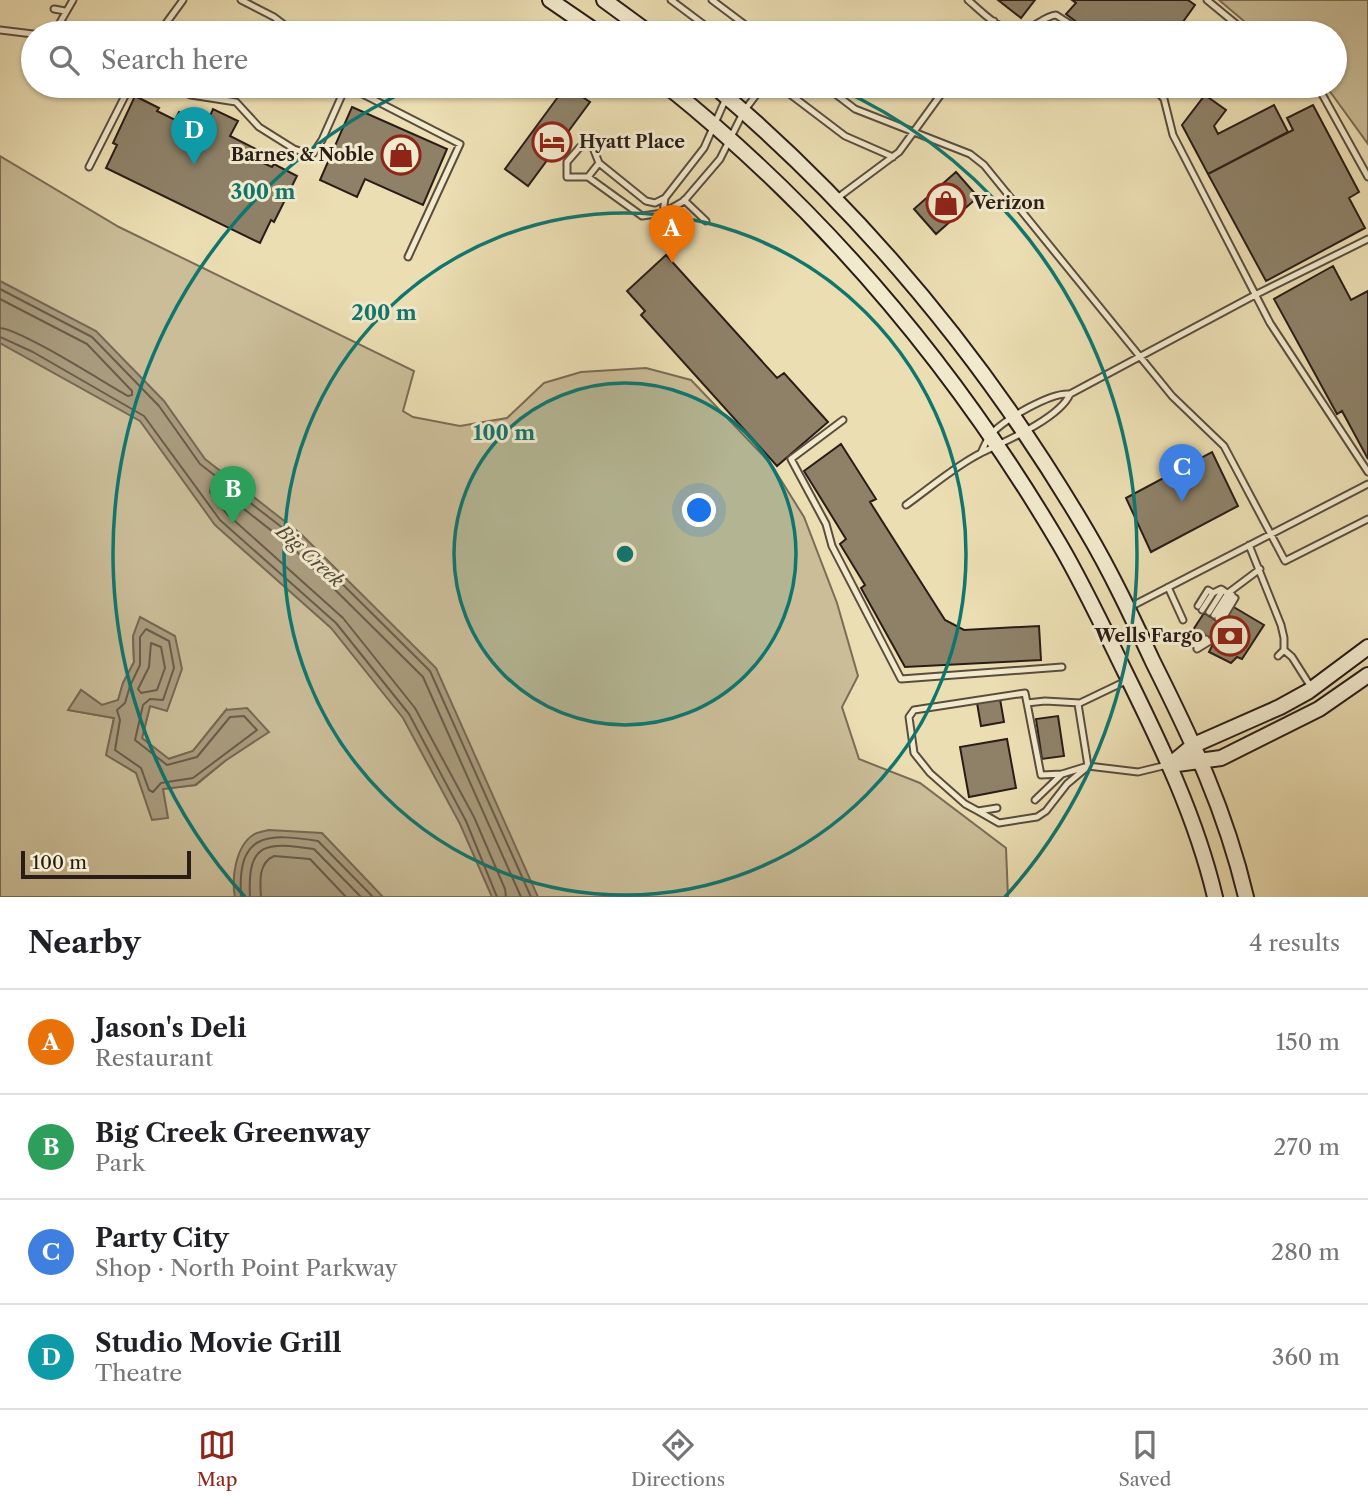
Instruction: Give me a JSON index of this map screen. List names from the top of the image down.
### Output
{
  "water": ["Big Creek"],
  "places": {
    "hotel": ["Hyatt Place"],
    "shop": ["Barnes & Noble", "Verizon"],
    "bank": ["Wells Fargo"]
  },
  "scale_bar": "100 m",
  "page": {
    "search": "Search here",
    "pins": [
      "D",
      "A",
      "C",
      "B"
    ],
    "scale": "100 m",
    "heading": ["Nearby", "4 results"],
    "list": [
      {
        "mark": "A",
        "name": "Jason's Deli",
        "note": "Restaurant",
        "value": "150 m"
      },
      {
        "mark": "B",
        "name": "Big Creek Greenway",
        "note": "Park",
        "value": "270 m"
      },
      {
        "mark": "C",
        "name": "Party City",
        "note": "Shop · North Point Parkway",
        "value": "280 m"
      },
      {
        "mark": "D",
        "name": "Studio Movie Grill",
        "note": "Theatre",
        "value": "360 m"
      }
    ],
    "nav": ["Map", "Directions", "Saved"]
  },
  "rings": ["300 m", "200 m", "100 m"]
}
